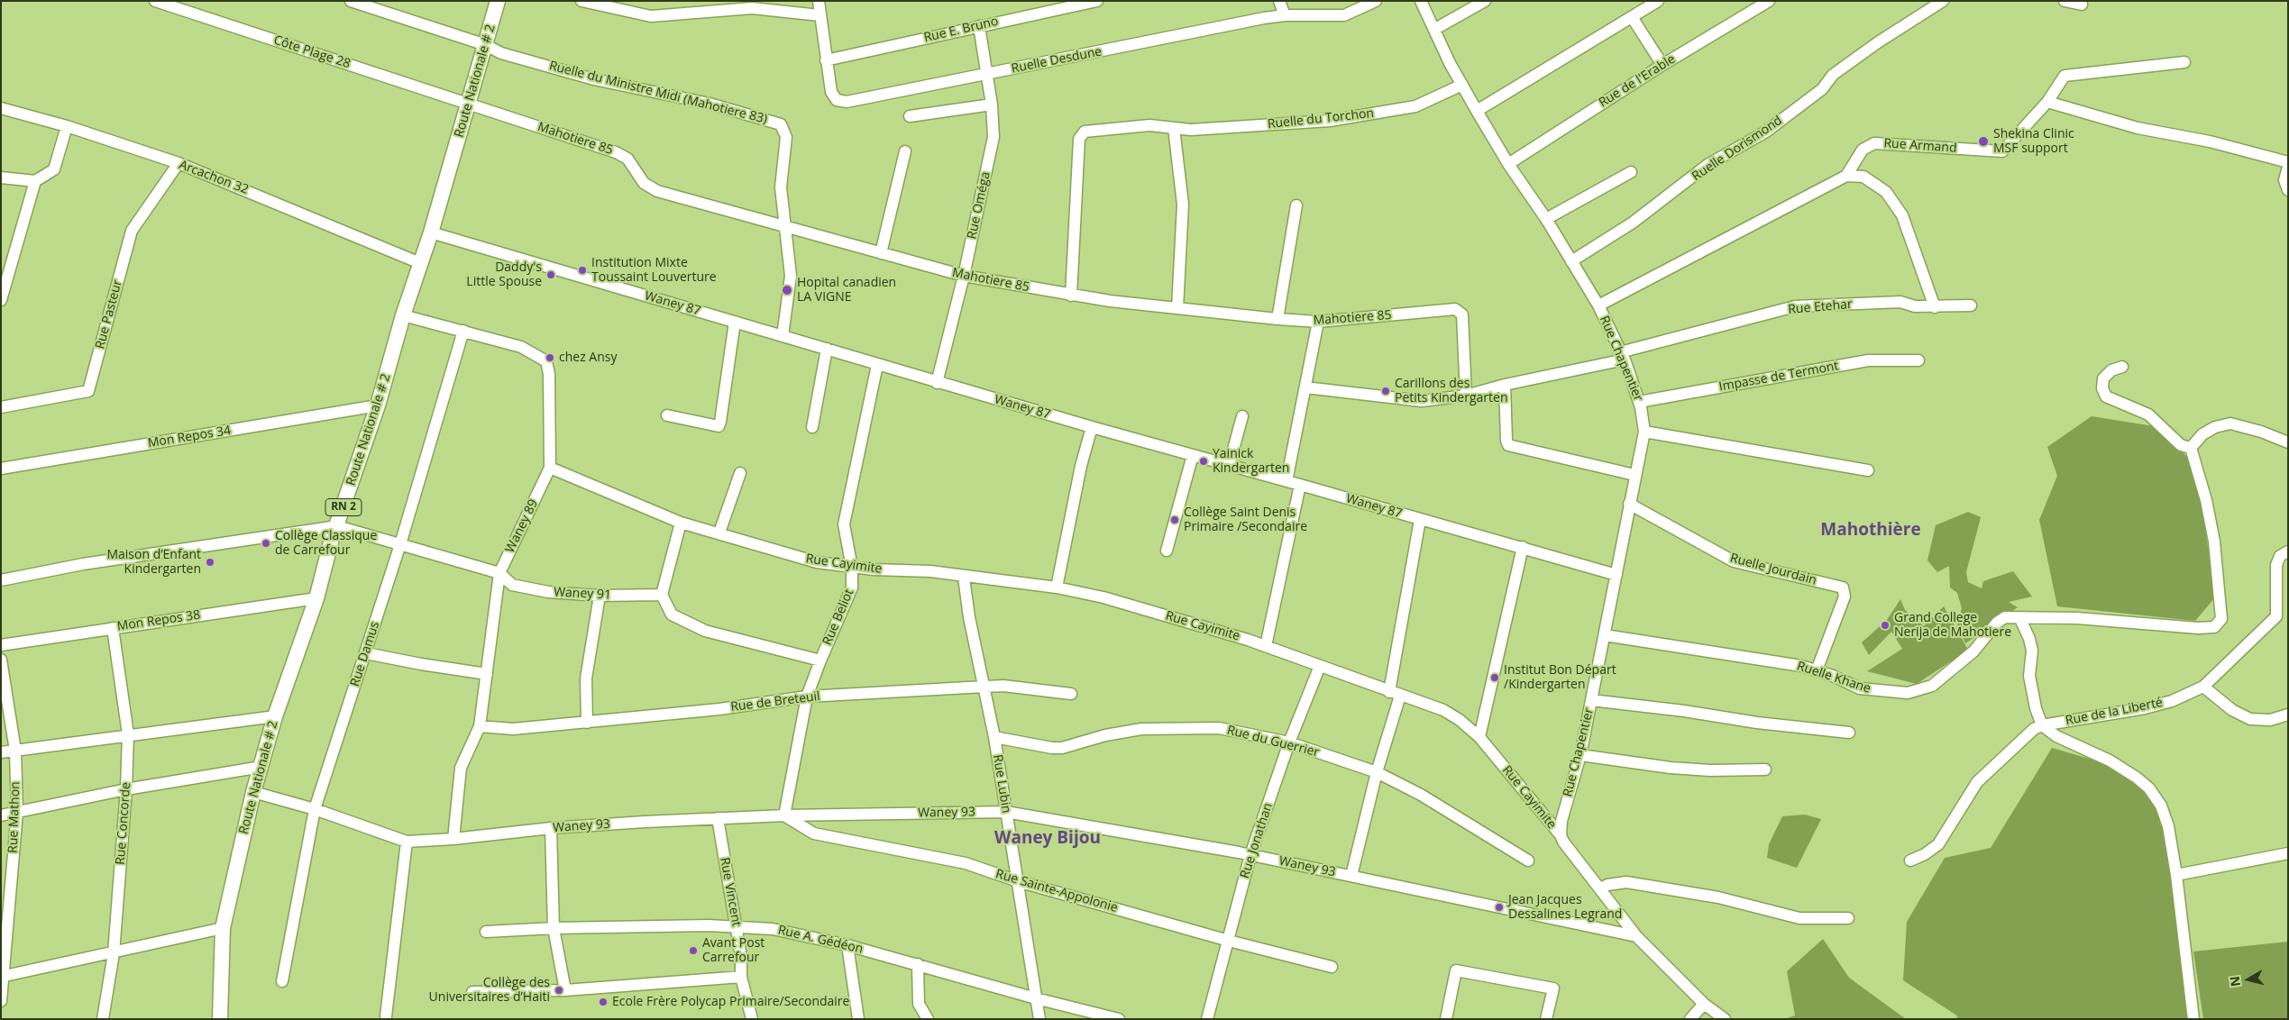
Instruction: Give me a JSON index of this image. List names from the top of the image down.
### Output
{
  "streets": {
    "main road": ["Route Nationale # 2", "RN 2"],
    "street": [
      "Rue E. Bruno",
      "Côte Plage 28",
      "Ruelle Desdune",
      "Rue de l'Erable",
      "Ruelle du Ministre Midi (Mahotiere 83)",
      "Ruelle du Torchon",
      "Mahotiere 85",
      "Rue Armand",
      "Ruelle Dorismond",
      "Arcachon 32",
      "Rue Oméga",
      "Waney 87",
      "Rue Etehar",
      "Rue Pasteur",
      "Rue Chapentier",
      "Impasse de Termont",
      "Mon Repos 34",
      "Waney 89",
      "Rue Cayimite",
      "Ruelle Jourdain",
      "Waney 91",
      "Rue Beliot",
      "Mon Repos 38",
      "Rue Damus",
      "Ruelle Khane",
      "Rue de Breteuil",
      "Rue de la Liberté",
      "Rue du Guerrier",
      "Rue Lubin",
      "Waney 93",
      "Rue Mathon",
      "Rue Concorde",
      "Rue Jonathan",
      "Rue Sainte-Appolonie",
      "Rue Vincent",
      "Rue A. Gédéon"
    ]
  },
  "crossings": [
    ["Rue E. Bruno", "Ruelle Desdune"],
    ["Rue E. Bruno", "Rue Oméga"],
    ["Côte Plage 28", "Route Nationale # 2"],
    ["Côte Plage 28", "Mahotiere 85"],
    ["Ruelle Desdune", "Rue Oméga"],
    ["Route Nationale # 2", "Ruelle du Ministre Midi (Mahotiere 83)"],
    ["Route Nationale # 2", "Mahotiere 85"],
    ["Route Nationale # 2", "Arcachon 32"],
    ["Route Nationale # 2", "Waney 87"],
    ["Route Nationale # 2", "Mon Repos 34"],
    ["Route Nationale # 2", "Waney 89"],
    ["Route Nationale # 2", "Waney 91"],
    ["Route Nationale # 2", "Mon Repos 38"],
    ["Route Nationale # 2", "Waney 93"],
    ["Rue de l'Erable", "Rue Chapentier"],
    ["Ruelle du Ministre Midi (Mahotiere 83)", "Mahotiere 85"],
    ["Ruelle du Ministre Midi (Mahotiere 83)", "Waney 87"],
    ["Ruelle du Torchon", "Mahotiere 85"],
    ["Ruelle du Torchon", "Rue Chapentier"],
    ["Mahotiere 85", "Rue Oméga"],
    ["Mahotiere 85", "Rue Etehar"],
    ["Ruelle Dorismond", "Rue Chapentier"],
    ["Arcachon 32", "Rue Pasteur"],
    ["Rue Oméga", "Waney 87"],
    ["Waney 87", "Rue Chapentier"],
    ["Waney 87", "Rue Beliot"],
    ["Rue Etehar", "Rue Chapentier"],
    ["Rue Chapentier", "Impasse de Termont"],
    ["Rue Chapentier", "Rue Cayimite"],
    ["Rue Chapentier", "Ruelle Jourdain"],
    ["Rue Chapentier", "Ruelle Khane"],
    ["Waney 89", "Rue Cayimite"],
    ["Waney 89", "Waney 91"],
    ["Waney 89", "Rue Damus"],
    ["Waney 89", "Rue de Breteuil"],
    ["Waney 89", "Waney 93"],
    ["Rue Cayimite", "Rue Beliot"],
    ["Rue Cayimite", "Rue Lubin"],
    ["Rue Cayimite", "Waney 93"],
    ["Rue Cayimite", "Rue Jonathan"],
    ["Ruelle Jourdain", "Ruelle Khane"],
    ["Waney 91", "Rue Damus"],
    ["Rue Beliot", "Rue de Breteuil"],
    ["Rue Beliot", "Waney 93"],
    ["Rue Beliot", "Rue Sainte-Appolonie"],
    ["Mon Repos 38", "Rue Concorde"],
    ["Rue Damus", "Waney 93"],
    ["Rue de Breteuil", "Rue Lubin"],
    ["Rue du Guerrier", "Rue Lubin"],
    ["Rue du Guerrier", "Rue Jonathan"],
    ["Rue Lubin", "Waney 93"],
    ["Rue Lubin", "Rue Sainte-Appolonie"],
    ["Rue Lubin", "Rue A. Gédéon"],
    ["Waney 93", "Rue Jonathan"],
    ["Waney 93", "Rue Sainte-Appolonie"],
    ["Waney 93", "Rue Vincent"],
    ["Rue Jonathan", "Rue Sainte-Appolonie"],
    ["Rue Vincent", "Rue A. Gédéon"]
  ],
  "districts": ["Mahothière", "Waney Bijou"],
  "places": [
    "Shekina Clinic MSF support",
    "Institution Mixte Toussaint Louverture",
    "Daddy's Little Spouse",
    "Hopital canadien LA VIGNE",
    "chez Ansy",
    "Carillons des Petits Kindergarten",
    "Yainick Kindergarten",
    "Collège Saint Denis Primaire /Secondaire",
    "Collège Classique de Carrefour",
    "Maison d’Enfant Kindergarten",
    "Grand College Nerija de Mahotiere",
    "Institut Bon Départ /Kindergarten",
    "Jean Jacques Dessalines Legrand",
    "Avant Post Carrefour",
    "Collège des Universitaires d’Haiti",
    "Ecole Frère Polycap Primaire/Secondaire"
  ],
  "north": "left"
}
